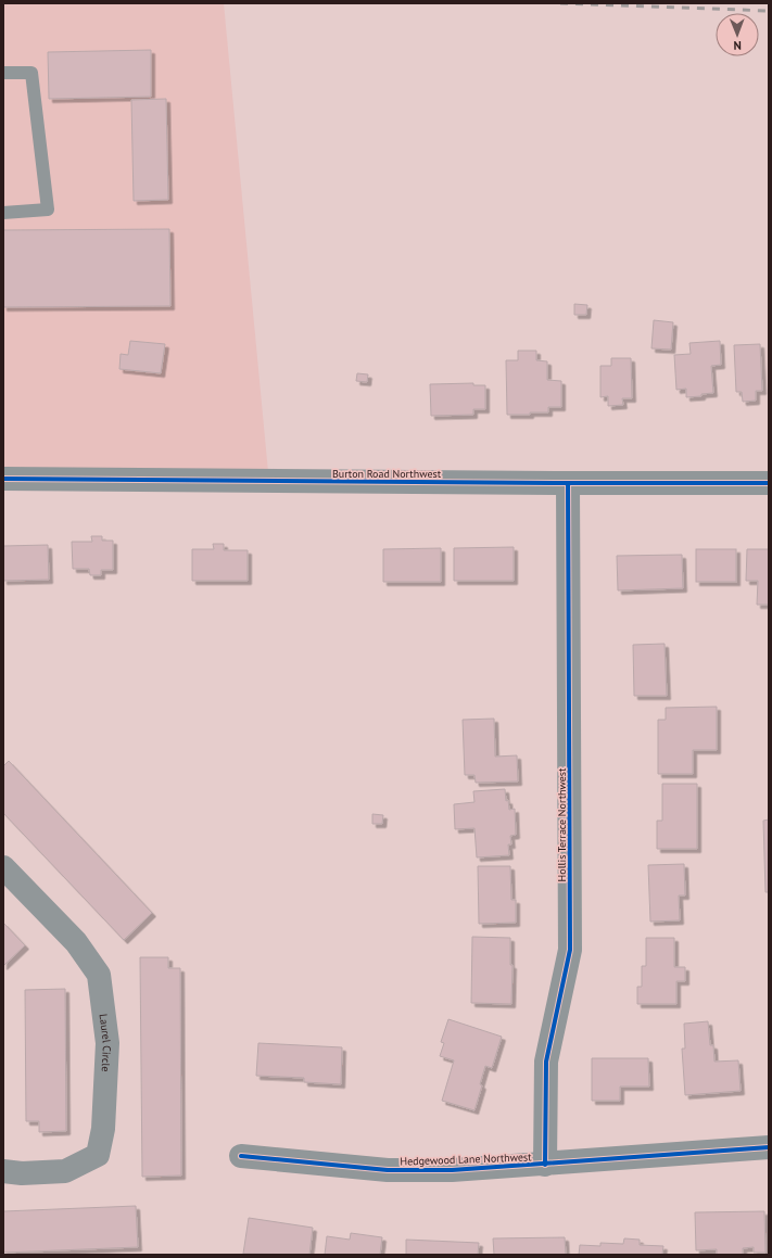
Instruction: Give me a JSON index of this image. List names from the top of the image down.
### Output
{
  "streets": {
    "street": [
      "Burton Road Northwest",
      "Hollis Terrace Northwest",
      "Laurel Circle",
      "Hedgewood Lane Northwest"
    ]
  },
  "crossings": [
    ["Burton Road Northwest", "Hollis Terrace Northwest"],
    ["Hollis Terrace Northwest", "Hedgewood Lane Northwest"]
  ],
  "north": "bottom"
}
